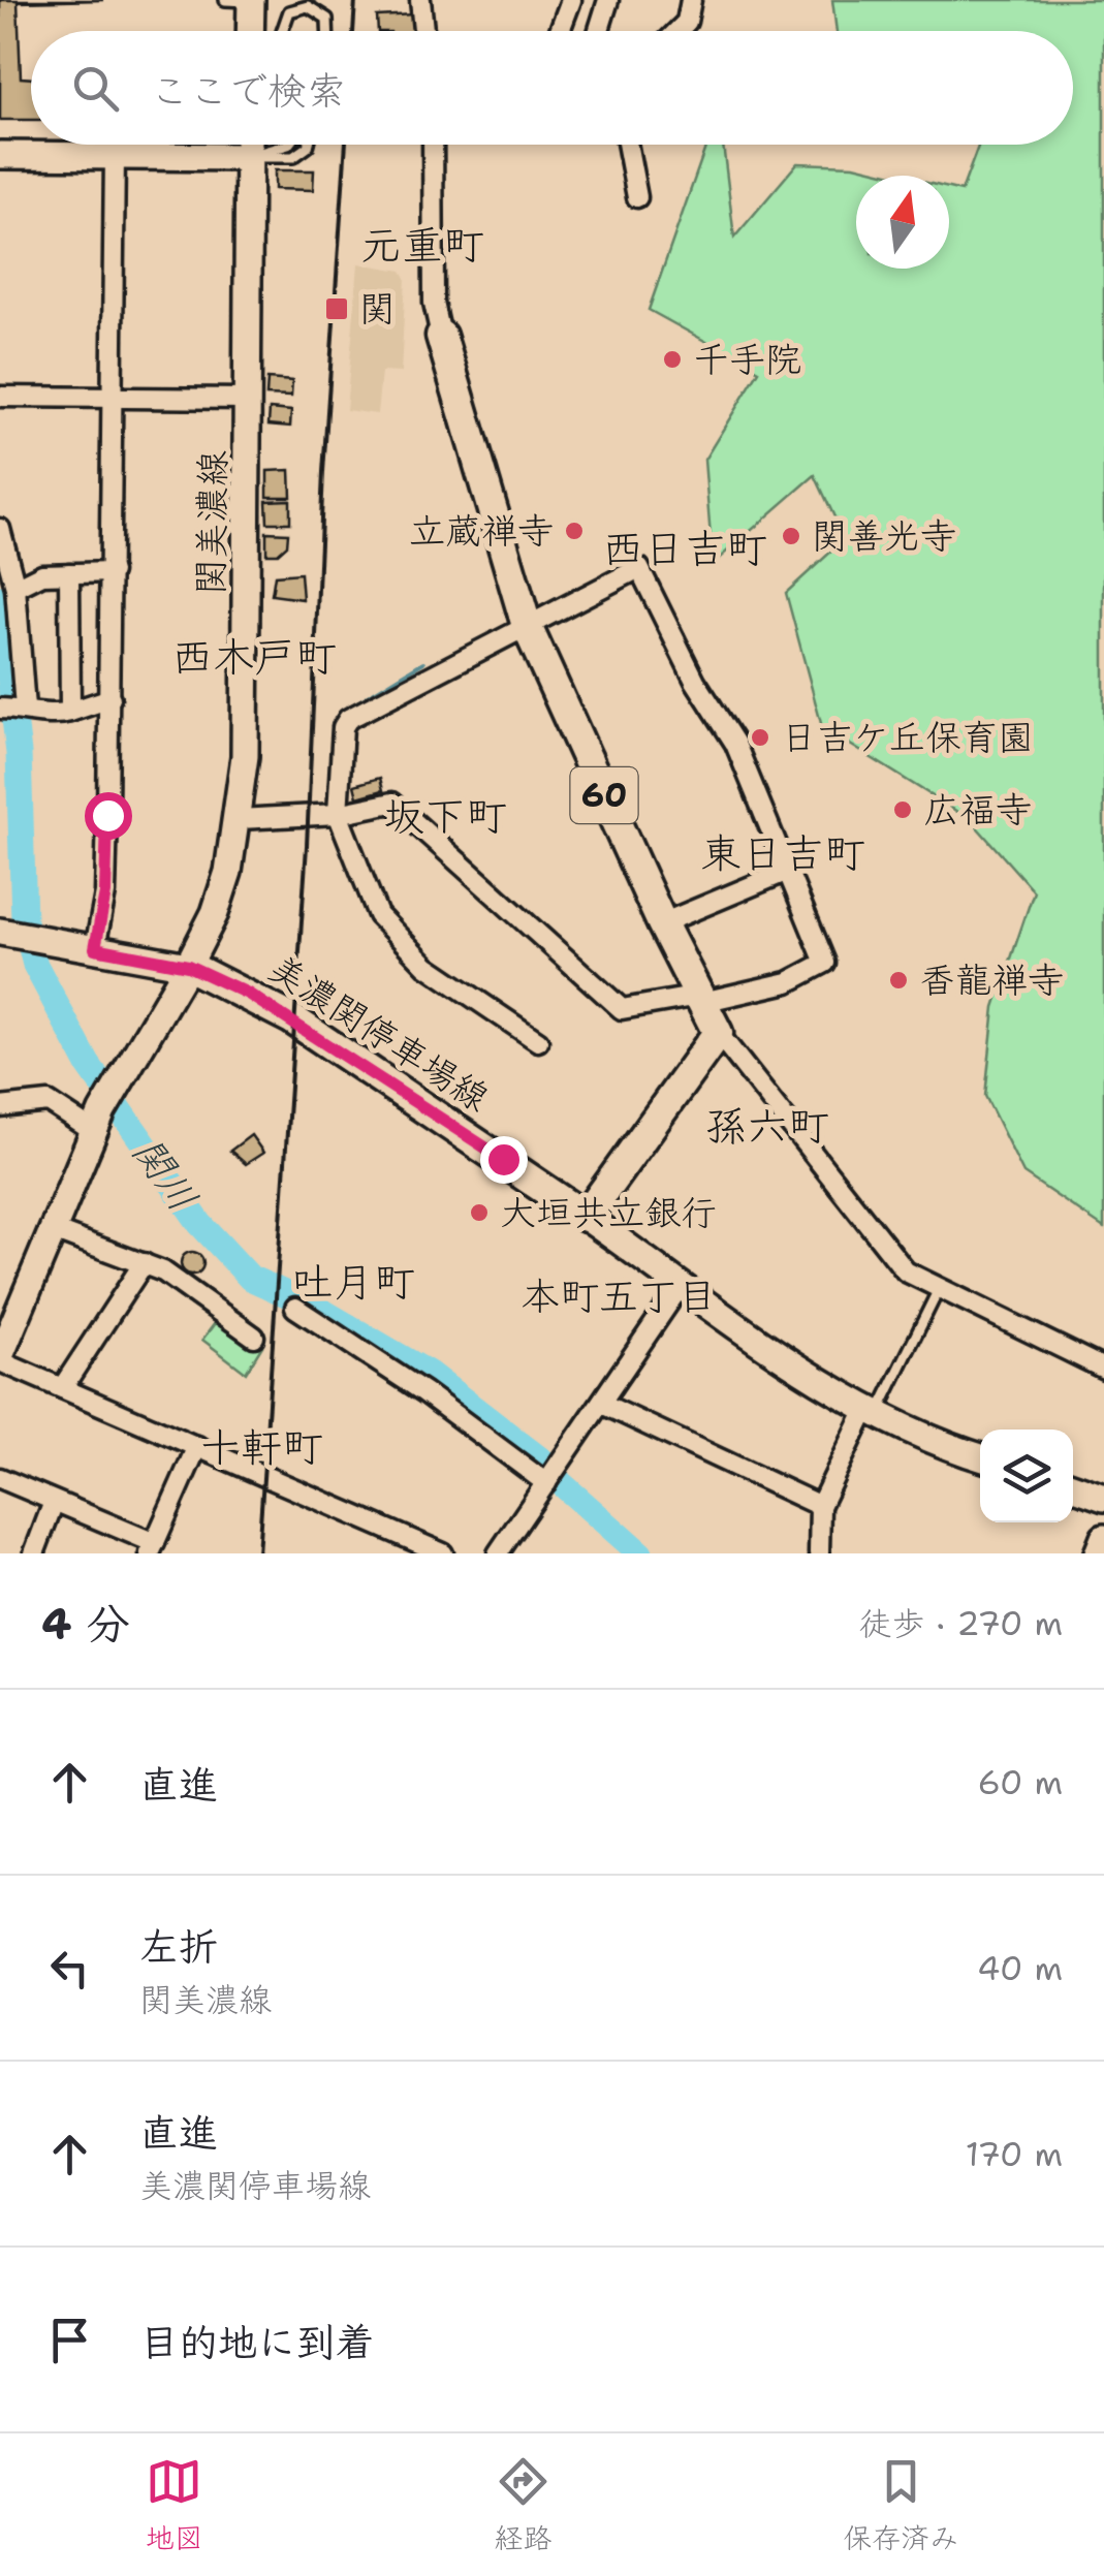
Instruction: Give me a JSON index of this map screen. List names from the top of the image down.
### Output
{
  "streets": {
    "main road": ["60", "美濃関停車場線"],
    "street": ["関美濃線"]
  },
  "crossings": [
    ["関美濃線", "美濃関停車場線"]
  ],
  "districts": [
    "元重町",
    "西日吉町",
    "西木戸町",
    "坂下町",
    "東日吉町",
    "孫六町",
    "吐月町",
    "本町五丁目",
    "十軒町"
  ],
  "water": ["関川"],
  "places": {
    "transit": ["関"],
    "other": [
      "千手院",
      "立蔵禅寺",
      "関善光寺",
      "日吉ケ丘保育園",
      "広福寺",
      "香龍禅寺",
      "大垣共立銀行"
    ]
  },
  "north": "top",
  "page": {
    "search": "ここで検索",
    "heading": ["4 分", "徒歩 · 270 m"],
    "list": [
      ["直進", "60 m"],
      ["左折", "関美濃線", "40 m"],
      ["直進", "美濃関停車場線", "170 m"],
      "目的地に到着"
    ],
    "nav": ["地図", "経路", "保存済み"]
  }
}
